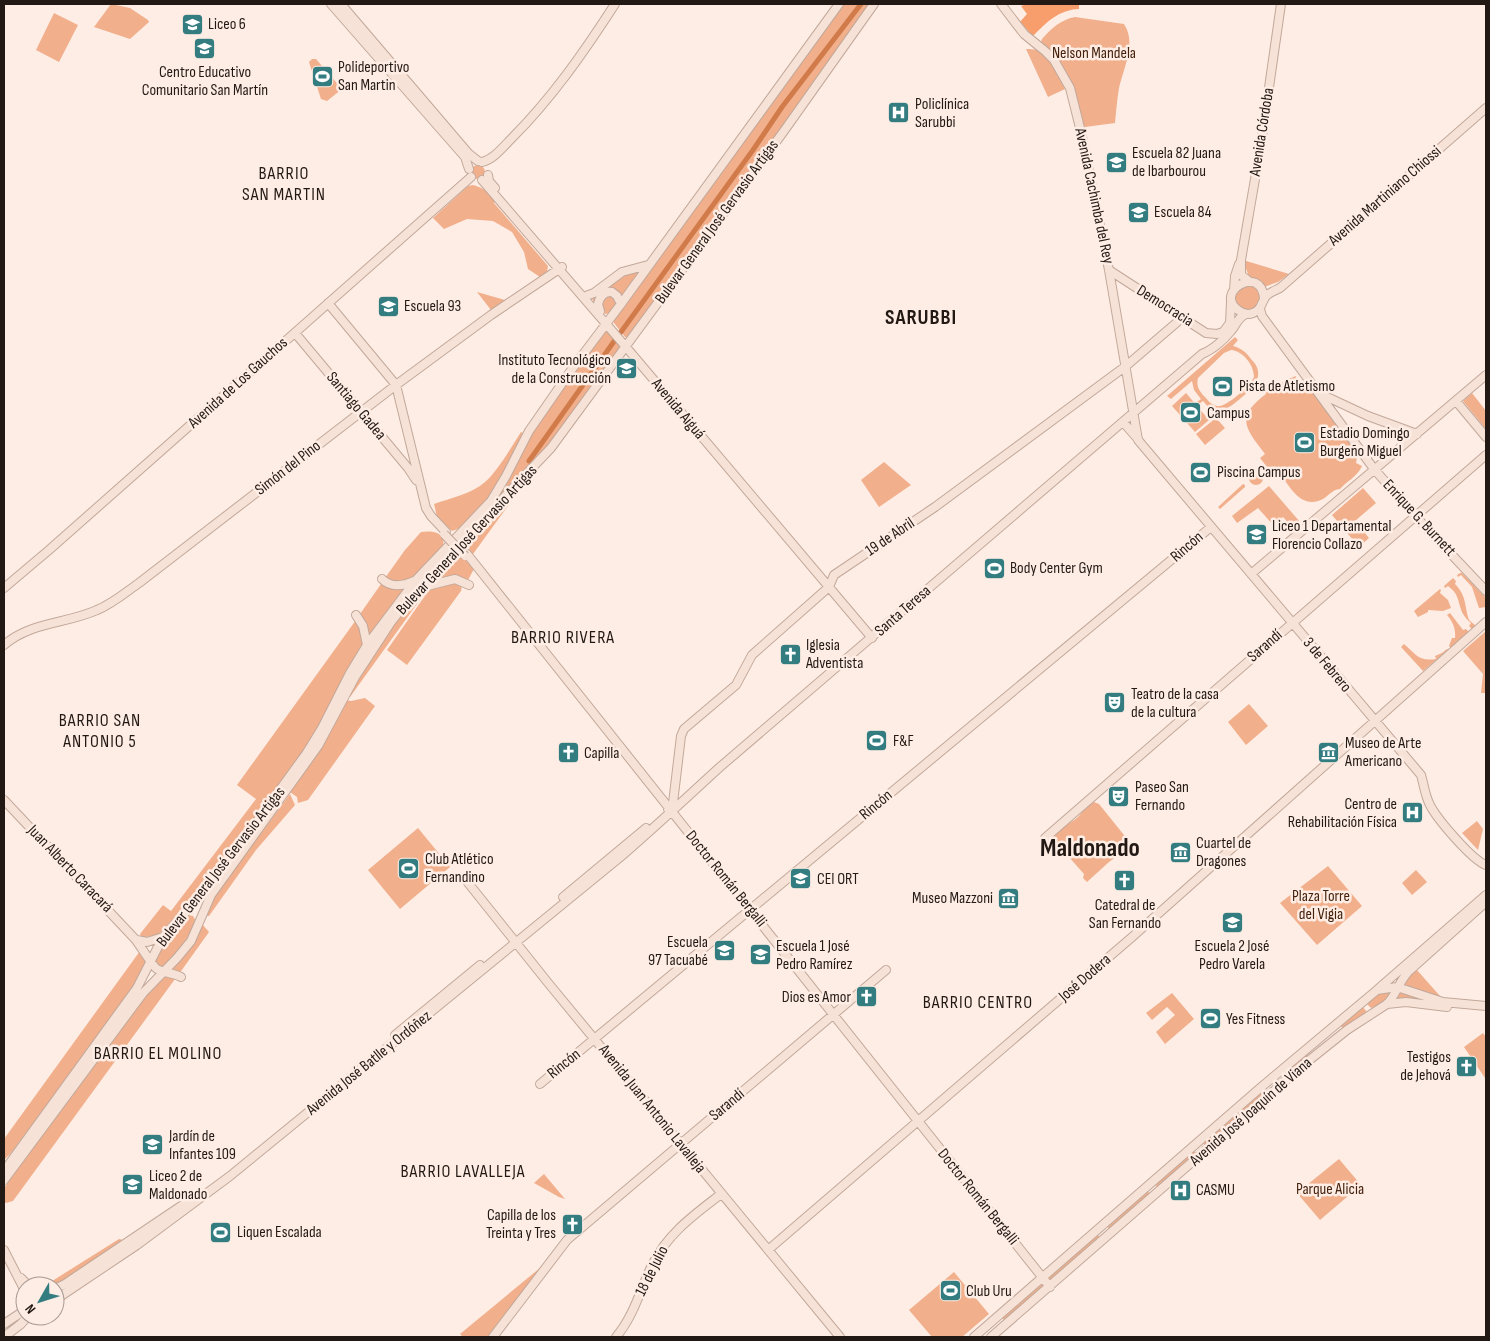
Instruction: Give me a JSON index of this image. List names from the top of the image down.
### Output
{
  "streets": {
    "street": [
      "Avenida Córdoba",
      "Avenida Cachimba del Rey",
      "Avenida Martiniano Chiossi",
      "Bulevar General José Gervasio Artigas",
      "Democracia",
      "Avenida de Los Gauchos",
      "Santiago Gadea",
      "Avenida Aiguá",
      "Simón del Pino",
      "Enrique G. Burnett",
      "19 de Abril",
      "Rincón",
      "Santa Teresa",
      "Sarandí",
      "3 de Febrero",
      "Juan Alberto Caracará",
      "Doctor Román Bergalli",
      "José Dodera",
      "Avenida José Batlle y Ordóñez",
      "Avenida Juan Antonio Lavalleja",
      "Avenida José Joaquín de Viana",
      "18 de Julio"
    ]
  },
  "crossings": [
    ["Avenida Córdoba", "Avenida Martiniano Chiossi"],
    ["Avenida Córdoba", "Enrique G. Burnett"],
    ["Avenida Cachimba del Rey", "Democracia"],
    ["Avenida Cachimba del Rey", "19 de Abril"],
    ["Avenida Cachimba del Rey", "Santa Teresa"],
    ["Avenida Cachimba del Rey", "3 de Febrero"],
    ["Avenida Martiniano Chiossi", "Enrique G. Burnett"],
    ["Bulevar General José Gervasio Artigas", "Avenida Aiguá"],
    ["Bulevar General José Gervasio Artigas", "Juan Alberto Caracará"],
    ["Democracia", "19 de Abril"],
    ["Avenida de Los Gauchos", "Santiago Gadea"],
    ["Avenida de Los Gauchos", "Avenida Aiguá"],
    ["Santiago Gadea", "Simón del Pino"],
    ["Santiago Gadea", "Doctor Román Bergalli"],
    ["Avenida Aiguá", "Simón del Pino"],
    ["Avenida Aiguá", "19 de Abril"],
    ["Avenida Aiguá", "Santa Teresa"],
    ["Enrique G. Burnett", "Sarandí"],
    ["19 de Abril", "Santa Teresa"],
    ["19 de Abril", "Doctor Román Bergalli"],
    ["19 de Abril", "Avenida José Batlle y Ordóñez"],
    ["Rincón", "3 de Febrero"],
    ["Rincón", "Doctor Román Bergalli"],
    ["Rincón", "Avenida Juan Antonio Lavalleja"],
    ["Santa Teresa", "3 de Febrero"],
    ["Santa Teresa", "Doctor Román Bergalli"],
    ["Santa Teresa", "Avenida José Batlle y Ordóñez"],
    ["Sarandí", "3 de Febrero"],
    ["Sarandí", "Doctor Román Bergalli"],
    ["Sarandí", "Avenida Juan Antonio Lavalleja"],
    ["3 de Febrero", "José Dodera"],
    ["Doctor Román Bergalli", "José Dodera"],
    ["Doctor Román Bergalli", "Avenida José Batlle y Ordóñez"],
    ["Doctor Román Bergalli", "Avenida José Joaquín de Viana"],
    ["José Dodera", "Avenida Juan Antonio Lavalleja"],
    ["Avenida José Batlle y Ordóñez", "Avenida Juan Antonio Lavalleja"],
    ["Avenida Juan Antonio Lavalleja", "18 de Julio"]
  ],
  "districts": [
    "BARRIO SAN MARTIN",
    "SARUBBI",
    "BARRIO RIVERA",
    "BARRIO SAN ANTONIO 5",
    "Maldonado",
    "BARRIO CENTRO",
    "BARRIO EL MOLINO",
    "BARRIO LAVALLEJA"
  ],
  "parks": ["Nelson Mandela", "Plaza Torre del Vigia", "Parque Alicia"],
  "places": {
    "school or university": [
      "Liceo 6",
      "Centro Educativo Comunitario San Martín",
      "Escuela 82 Juana de Ibarbourou",
      "Escuela 84",
      "Escuela 93",
      "Instituto Tecnológico de la Construcción",
      "Liceo 1 Departamental Florencio Collazo",
      "CEI ORT",
      "Escuela 2 José Pedro Varela",
      "Escuela 97 Tacuabé",
      "Escuela 1 José Pedro Ramírez",
      "Jardín de Infantes 109",
      "Liceo 2 de Maldonado"
    ],
    "sports": [
      "Polideportivo San Martin",
      "Pista de Atletismo",
      "Campus",
      "Estadio Domingo Burgeño Miguel",
      "Piscina Campus",
      "Body Center Gym",
      "F&F",
      "Club Atlético Fernandino",
      "Yes Fitness",
      "Liquen Escalada",
      "Club Uru"
    ],
    "hospital": ["Policlínica Sarubbi", "Centro de Rehabilitación Física", "CASMU"],
    "church": [
      "Iglesia Adventista",
      "Capilla",
      "Catedral de San Fernando",
      "Dios es Amor",
      "Testigos de Jehová",
      "Capilla de los Treinta y Tres"
    ],
    "theatre": ["Teatro de la casa de la cultura", "Paseo San Fernando"],
    "museum": ["Museo de Arte Americano", "Cuartel de Dragones", "Museo Mazzoni"]
  },
  "north": "bottom left"
}
